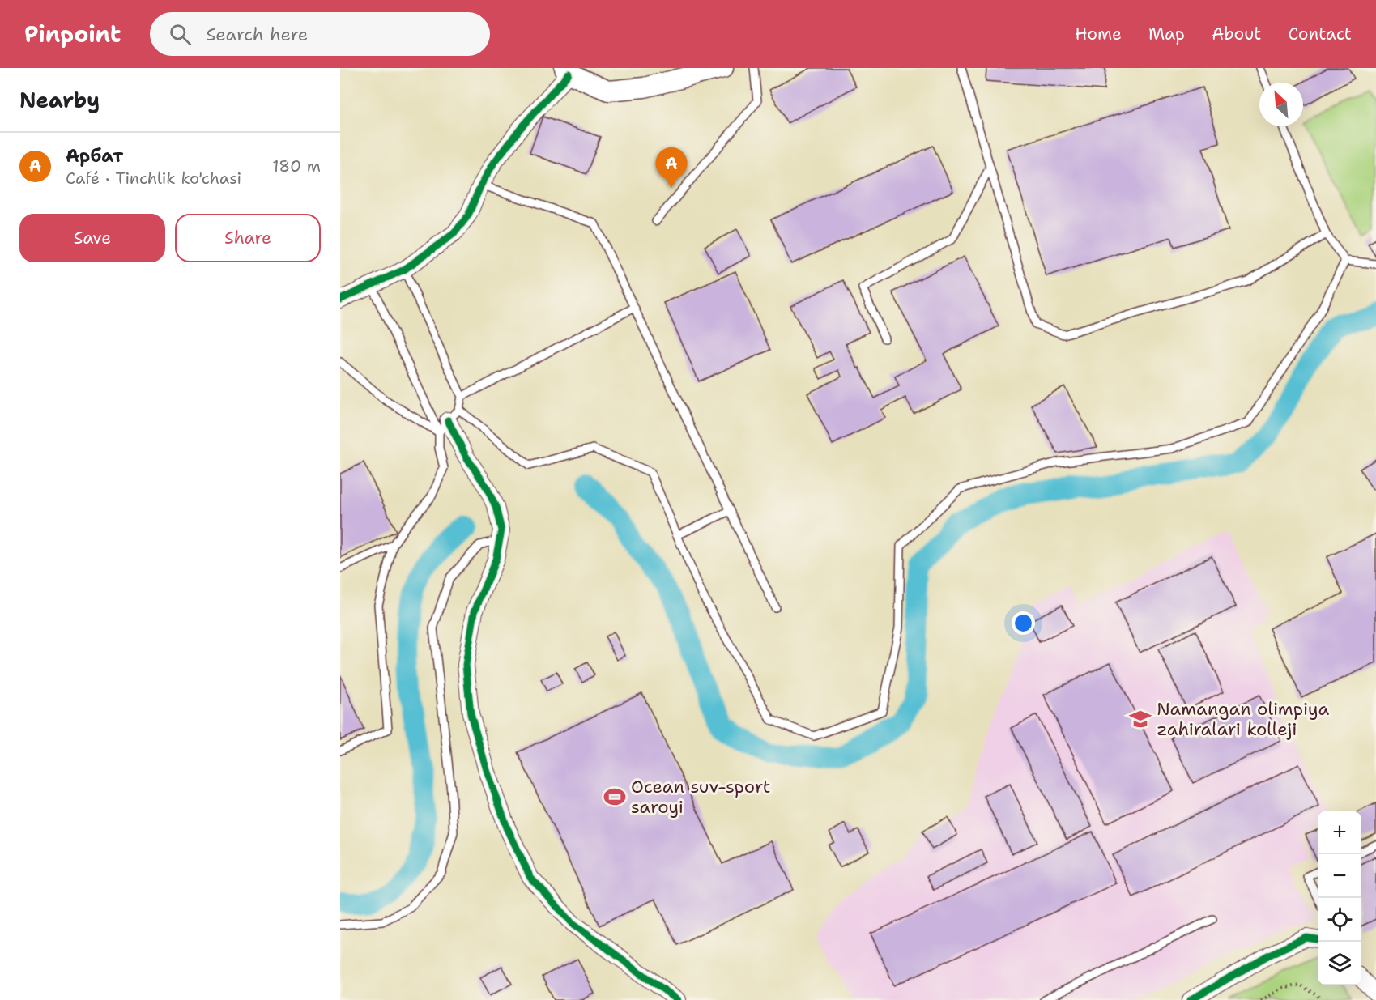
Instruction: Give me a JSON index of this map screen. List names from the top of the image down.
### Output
{
  "places": {
    "school or university": ["Namangan olimpiya zahiralari kolleji"],
    "sports": ["Ocean suv-sport saroyi"]
  },
  "north": "top left",
  "page": {
    "header": "Pinpoint",
    "search": "Search here",
    "nav": [
      "Home",
      "Map",
      "About",
      "Contact"
    ],
    "heading": "Nearby",
    "list": [
      {
        "mark": "A",
        "name": "Арбат",
        "note": "Café · Tinchlik ko'chasi",
        "value": "180 m"
      }
    ],
    "pins": "A",
    "buttons": ["Save", "Share"],
    "map_buttons": ["+", "−"]
  }
}
